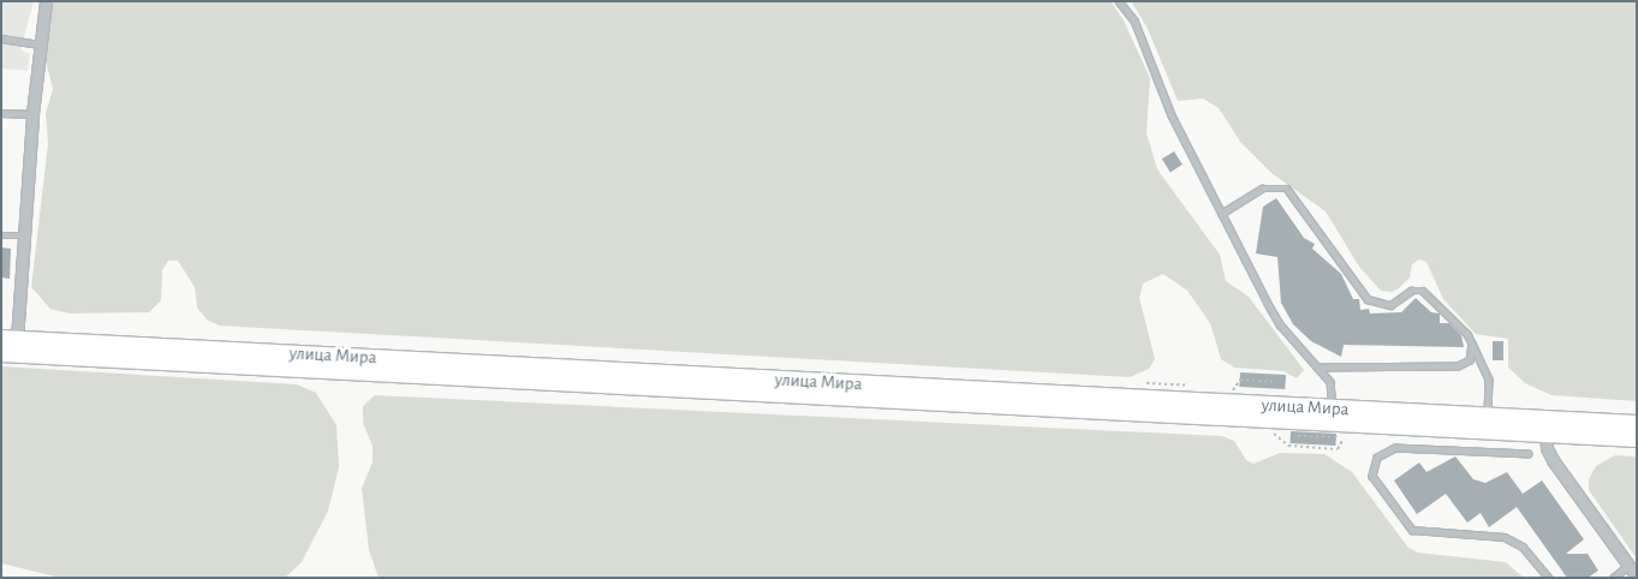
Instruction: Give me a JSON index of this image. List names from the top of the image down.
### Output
{
  "streets": {
    "main road": ["улица Мира"]
  }
}
